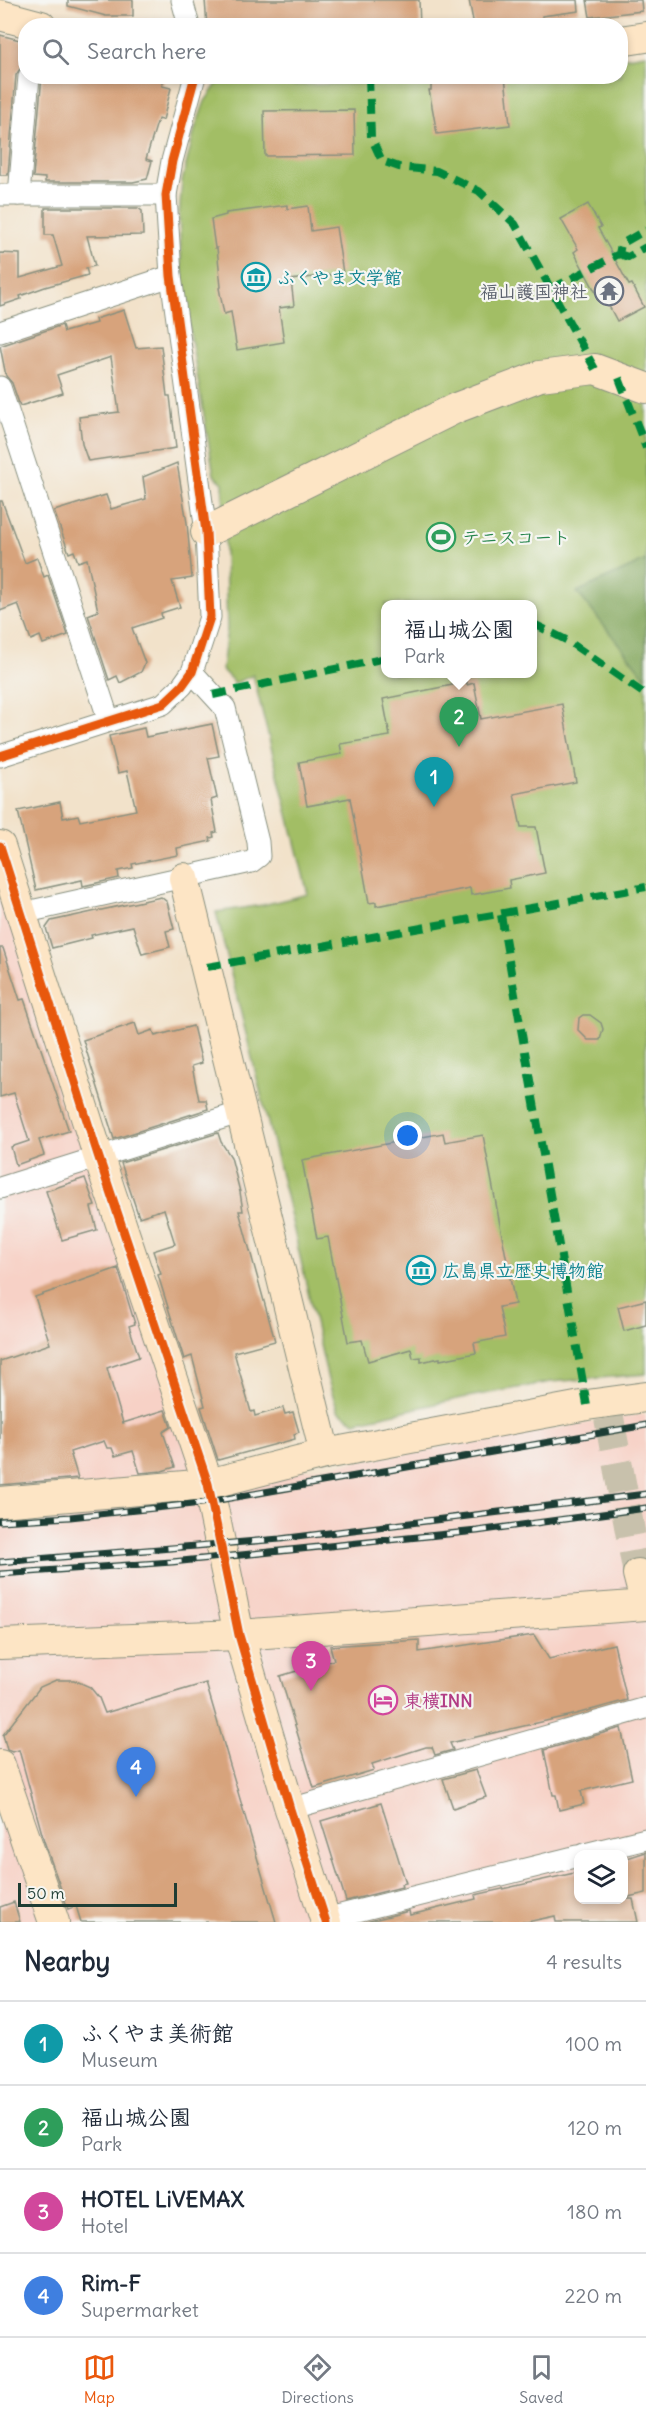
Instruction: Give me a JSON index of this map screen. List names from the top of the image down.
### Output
{
  "places": {
    "museum": ["ふくやま文学館", "広島県立歴史博物館"],
    "temple": ["福山護国神社"],
    "sports": ["テニスコート"],
    "hotel": ["東横INN"]
  },
  "scale_bar": "50 m",
  "page": {
    "search": "Search here",
    "popup": ["福山城公園", "Park"],
    "pins": [
      "2",
      "1",
      "3",
      "4"
    ],
    "scale": "50 m",
    "heading": ["Nearby", "4 results"],
    "list": [
      {
        "mark": "1",
        "name": "ふくやま美術館",
        "note": "Museum",
        "value": "100 m"
      },
      {
        "mark": "2",
        "name": "福山城公園",
        "note": "Park",
        "value": "120 m"
      },
      {
        "mark": "3",
        "name": "HOTEL LiVEMAX",
        "note": "Hotel",
        "value": "180 m"
      },
      {
        "mark": "4",
        "name": "Rim-F",
        "note": "Supermarket",
        "value": "220 m"
      }
    ],
    "nav": ["Map", "Directions", "Saved"]
  }
}
